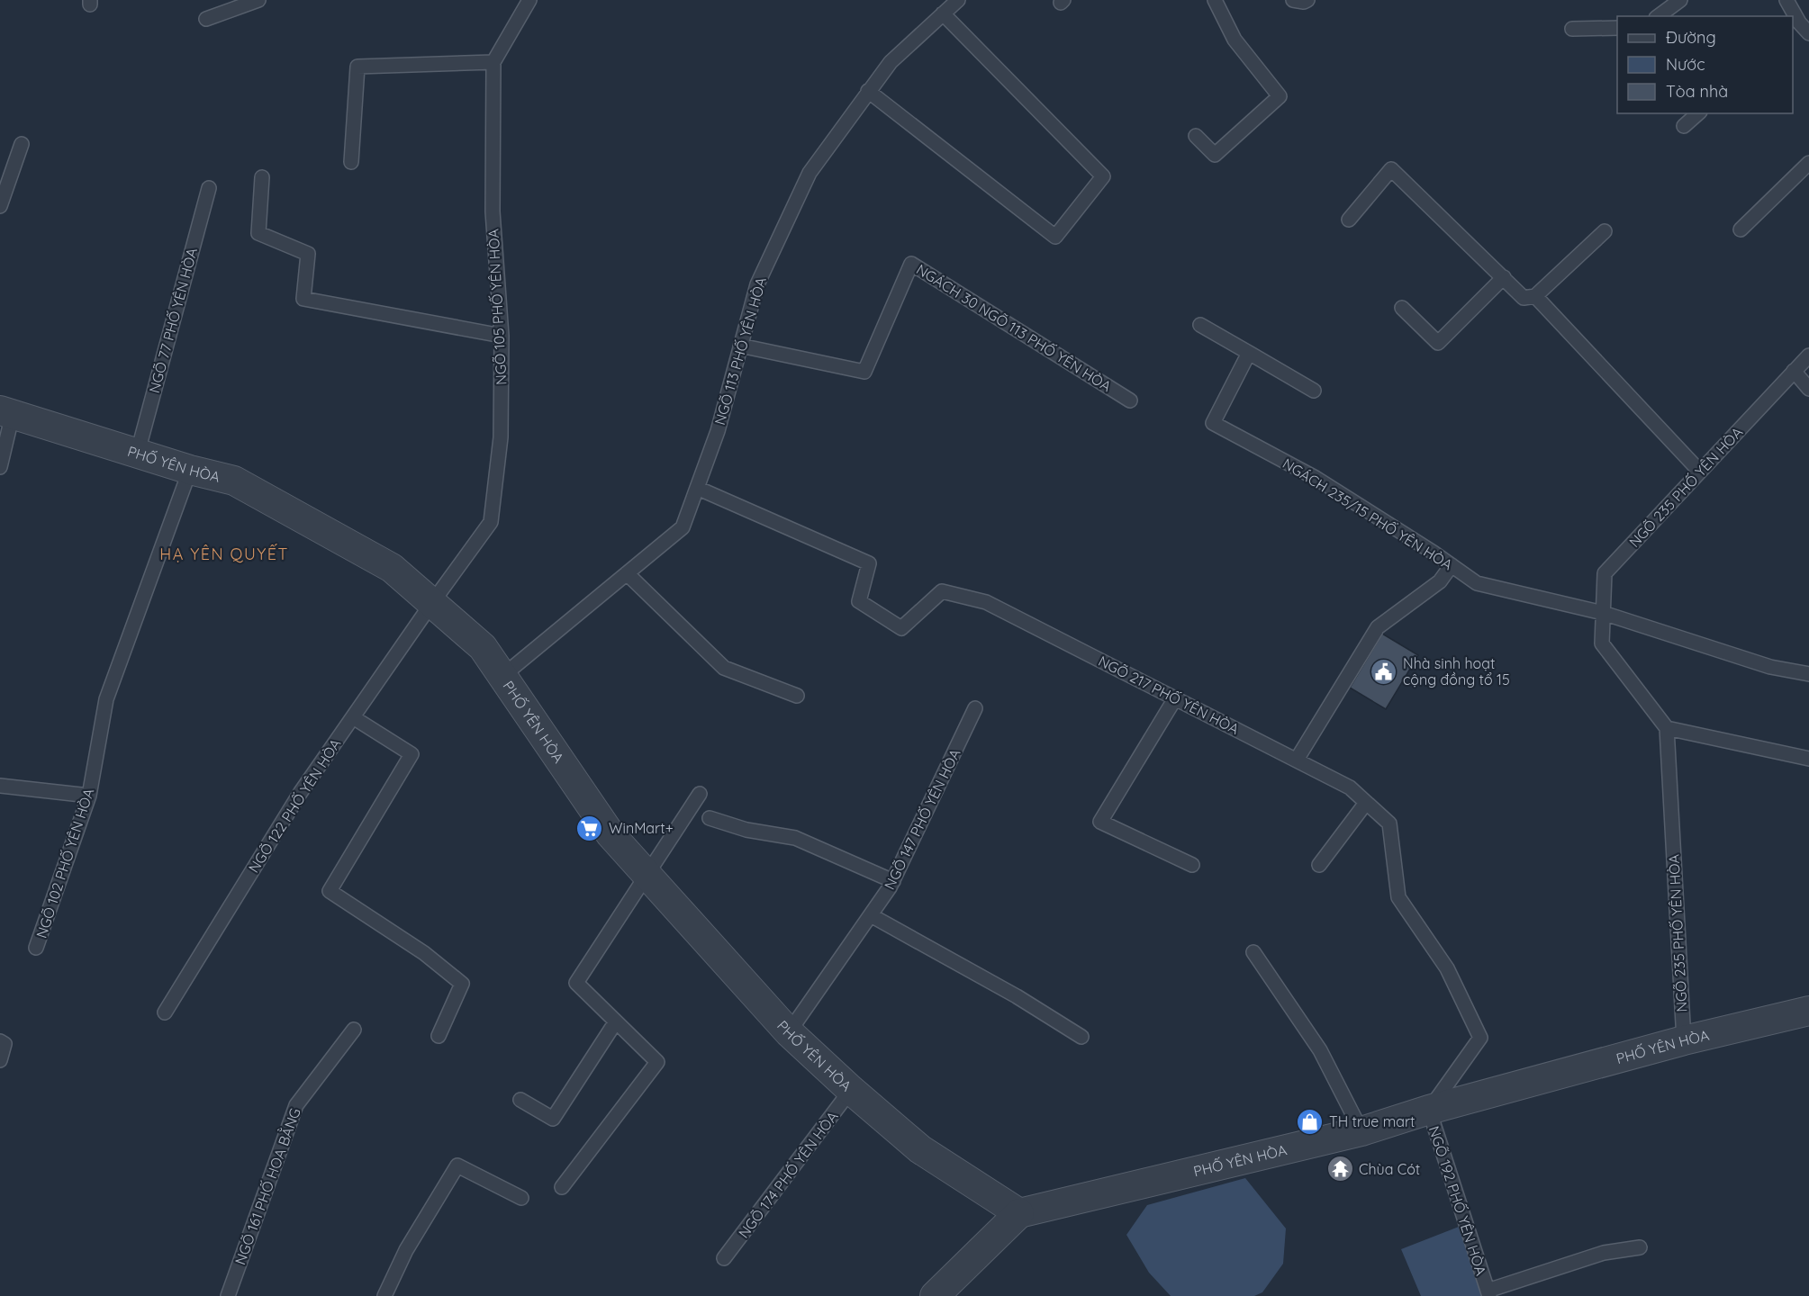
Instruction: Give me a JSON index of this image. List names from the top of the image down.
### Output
{
  "streets": {
    "street": ["PHỐ YÊN HÒA"],
    "lane": [
      "NGÕ 105 PHỐ YÊN HÒA",
      "NGÕ 77 PHỐ YÊN HÒA",
      "NGÁCH 30 NGÕ 113 PHỐ YÊN HÒA",
      "NGÕ 113 PHỐ YÊN HÒA",
      "NGÕ 235 PHỐ YÊN HÒA",
      "NGÁCH 235/15 PHỐ YÊN HÒA",
      "NGÕ 217 PHỐ YÊN HÒA",
      "NGÕ 122 PHỐ YÊN HÒA",
      "NGÕ 147 PHỐ YÊN HÒA",
      "NGÕ 102 PHỐ YÊN HÒA",
      "NGÕ 174 PHỐ YÊN HÒA",
      "NGÕ 161 PHỐ HOA BẰNG",
      "NGÕ 192 PHỐ YÊN HÒA"
    ]
  },
  "crossings": [
    ["NGÕ 105 PHỐ YÊN HÒA", "PHỐ YÊN HÒA"],
    ["NGÕ 105 PHỐ YÊN HÒA", "NGÕ 122 PHỐ YÊN HÒA"],
    ["NGÕ 77 PHỐ YÊN HÒA", "PHỐ YÊN HÒA"],
    ["NGÁCH 30 NGÕ 113 PHỐ YÊN HÒA", "NGÕ 113 PHỐ YÊN HÒA"],
    ["NGÕ 113 PHỐ YÊN HÒA", "PHỐ YÊN HÒA"],
    ["NGÕ 113 PHỐ YÊN HÒA", "NGÕ 217 PHỐ YÊN HÒA"],
    ["PHỐ YÊN HÒA", "NGÕ 235 PHỐ YÊN HÒA"],
    ["PHỐ YÊN HÒA", "NGÕ 217 PHỐ YÊN HÒA"],
    ["PHỐ YÊN HÒA", "NGÕ 122 PHỐ YÊN HÒA"],
    ["PHỐ YÊN HÒA", "NGÕ 147 PHỐ YÊN HÒA"],
    ["PHỐ YÊN HÒA", "NGÕ 102 PHỐ YÊN HÒA"],
    ["PHỐ YÊN HÒA", "NGÕ 174 PHỐ YÊN HÒA"],
    ["PHỐ YÊN HÒA", "NGÕ 192 PHỐ YÊN HÒA"],
    ["NGÕ 235 PHỐ YÊN HÒA", "NGÁCH 235/15 PHỐ YÊN HÒA"],
    ["NGÕ 217 PHỐ YÊN HÒA", "NGÕ 192 PHỐ YÊN HÒA"]
  ],
  "districts": ["HẠ YÊN QUYẾT"],
  "places": {
    "public building": ["Nhà sinh hoạt cộng đồng tổ 15"],
    "supermarket": ["WinMart+"],
    "shop": ["TH true mart"],
    "temple": ["Chùa Cót"]
  },
  "legend": ["Đường", "Nước", "Tòa nhà"]
}
